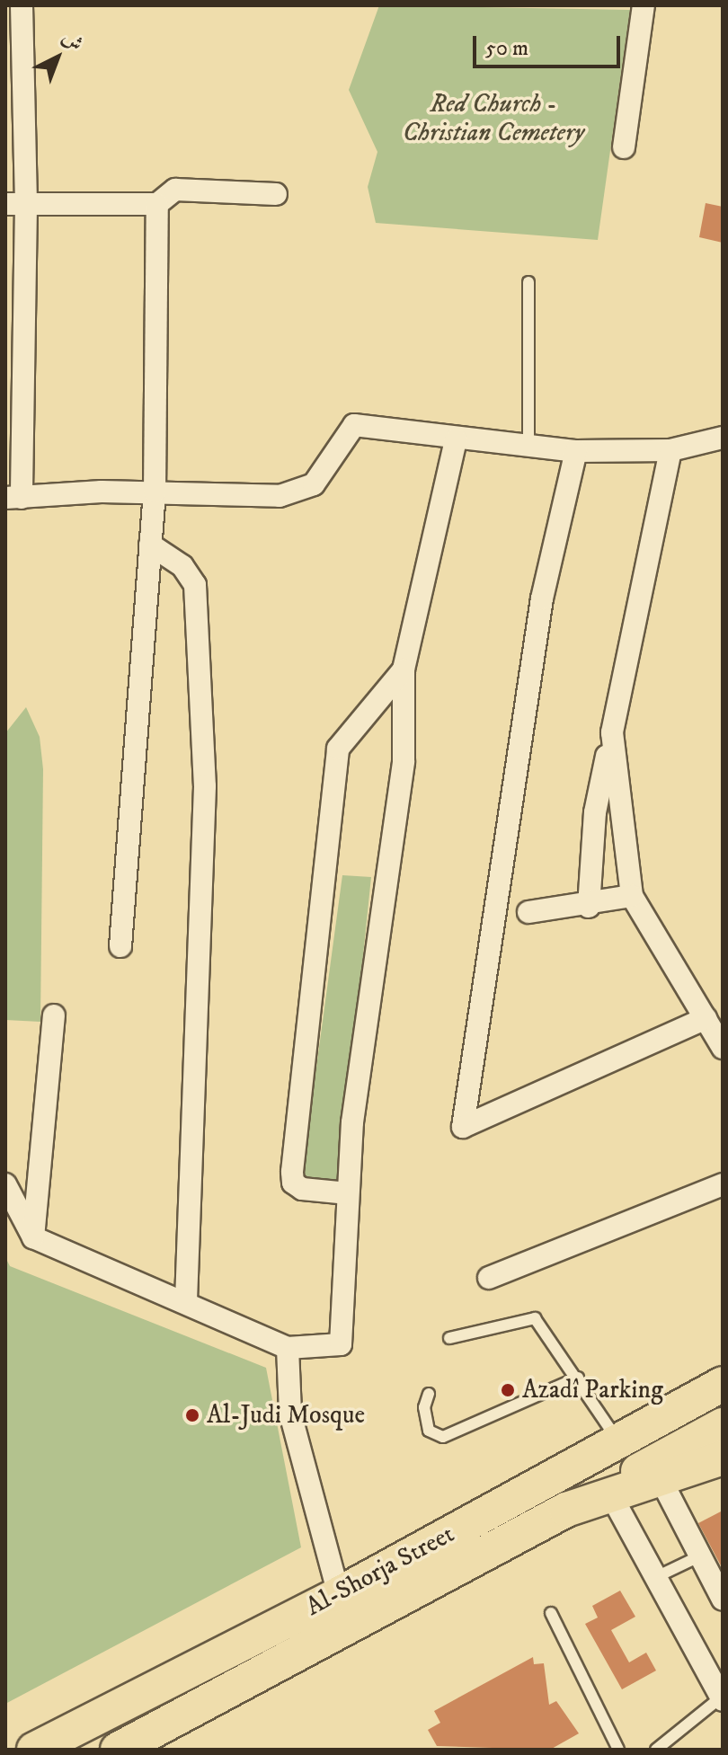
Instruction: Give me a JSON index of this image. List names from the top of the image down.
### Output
{
  "streets": {
    "main road": ["Al-Shorja Street"]
  },
  "parks": ["Red Church - Christian Cemetery"],
  "places": ["Azadî Parking", "Al-Judi Mosque"],
  "scale_bar": "50 m",
  "north": "top right"
}
